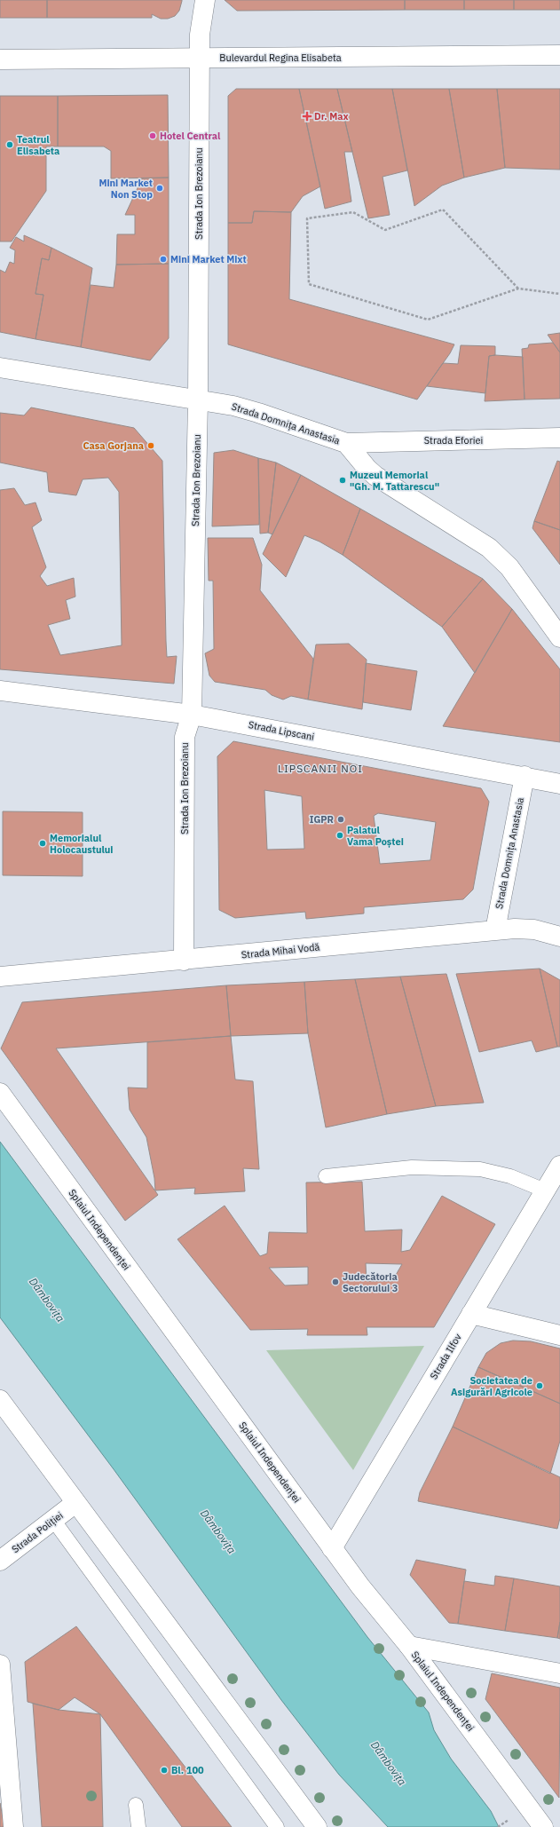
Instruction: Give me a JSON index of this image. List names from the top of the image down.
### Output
{
  "streets": {
    "street": [
      "Bulevardul Regina Elisabeta",
      "Strada Ion Brezoianu",
      "Strada Domnița Anastasia",
      "Strada Eforiei",
      "Strada Lipscani",
      "Strada Mihai Vodă",
      "Splaiul Independenței",
      "Strada Ilfov",
      "Strada Poliției"
    ]
  },
  "crossings": [
    ["Bulevardul Regina Elisabeta", "Strada Ion Brezoianu"],
    ["Strada Ion Brezoianu", "Strada Domnița Anastasia"],
    ["Strada Ion Brezoianu", "Strada Lipscani"],
    ["Strada Ion Brezoianu", "Strada Mihai Vodă"],
    ["Strada Domnița Anastasia", "Strada Eforiei"],
    ["Strada Domnița Anastasia", "Strada Lipscani"],
    ["Strada Domnița Anastasia", "Strada Mihai Vodă"],
    ["Splaiul Independenței", "Strada Ilfov"]
  ],
  "districts": ["LIPSCANII NOI"],
  "water": ["Dâmbovița"],
  "places": {
    "health": ["Dr. Max"],
    "other": [
      "Hotel Central",
      "Teatrul Elisabeta",
      "Mini Market Non Stop",
      "Mini Market Mixt",
      "Casa Gorjana",
      "Muzeul Memorial \"Gh. M. Tattarescu\"",
      "IGPR",
      "Palatul Vama Poștei",
      "Memorialul Holocaustului",
      "Judecătoria Sectorului 3",
      "Societatea de Asigurări Agricole",
      "Bl. 100"
    ]
  }
}
